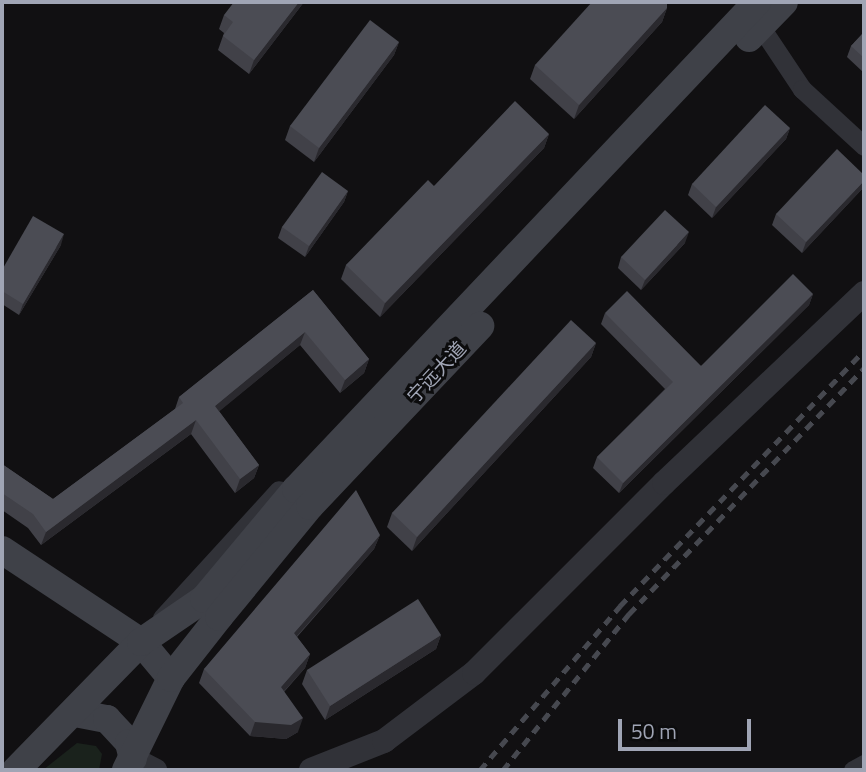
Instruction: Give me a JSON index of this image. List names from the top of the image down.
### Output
{
  "streets": {
    "main road": ["宁远大道"]
  },
  "scale_bar": "50 m"
}
